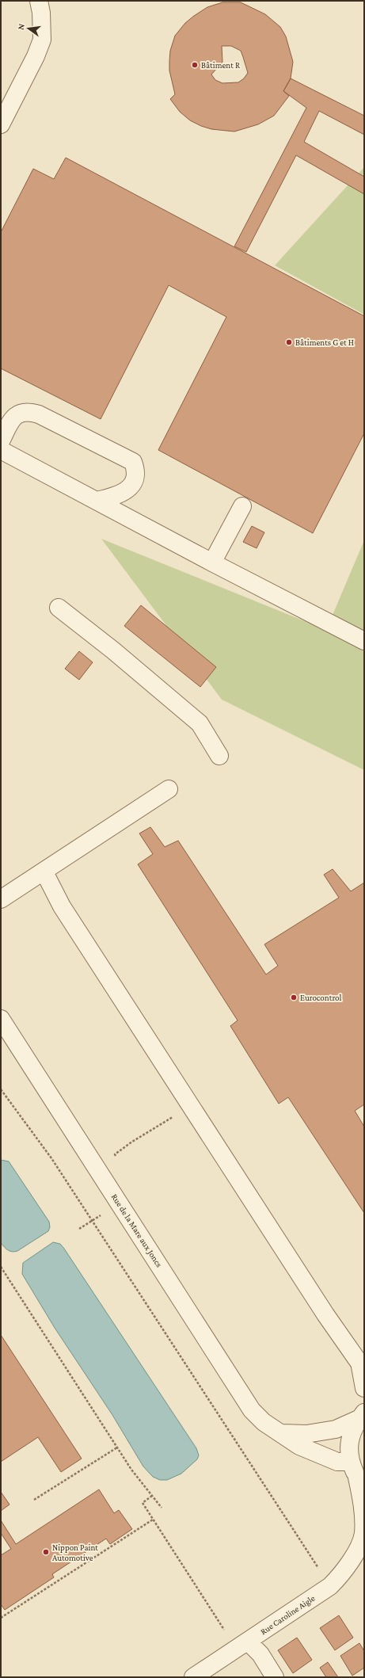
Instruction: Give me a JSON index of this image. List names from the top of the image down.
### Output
{
  "streets": {
    "street": ["Rue de la Mare aux Joncs", "Rue Caroline Aigle"]
  },
  "crossings": [
    ["Rue de la Mare aux Joncs", "Rue Caroline Aigle"]
  ],
  "places": [
    "Bâtiment R",
    "Bâtiments G et H",
    "Eurocontrol",
    "Nippon Paint Automotive"
  ],
  "north": "left"
}
